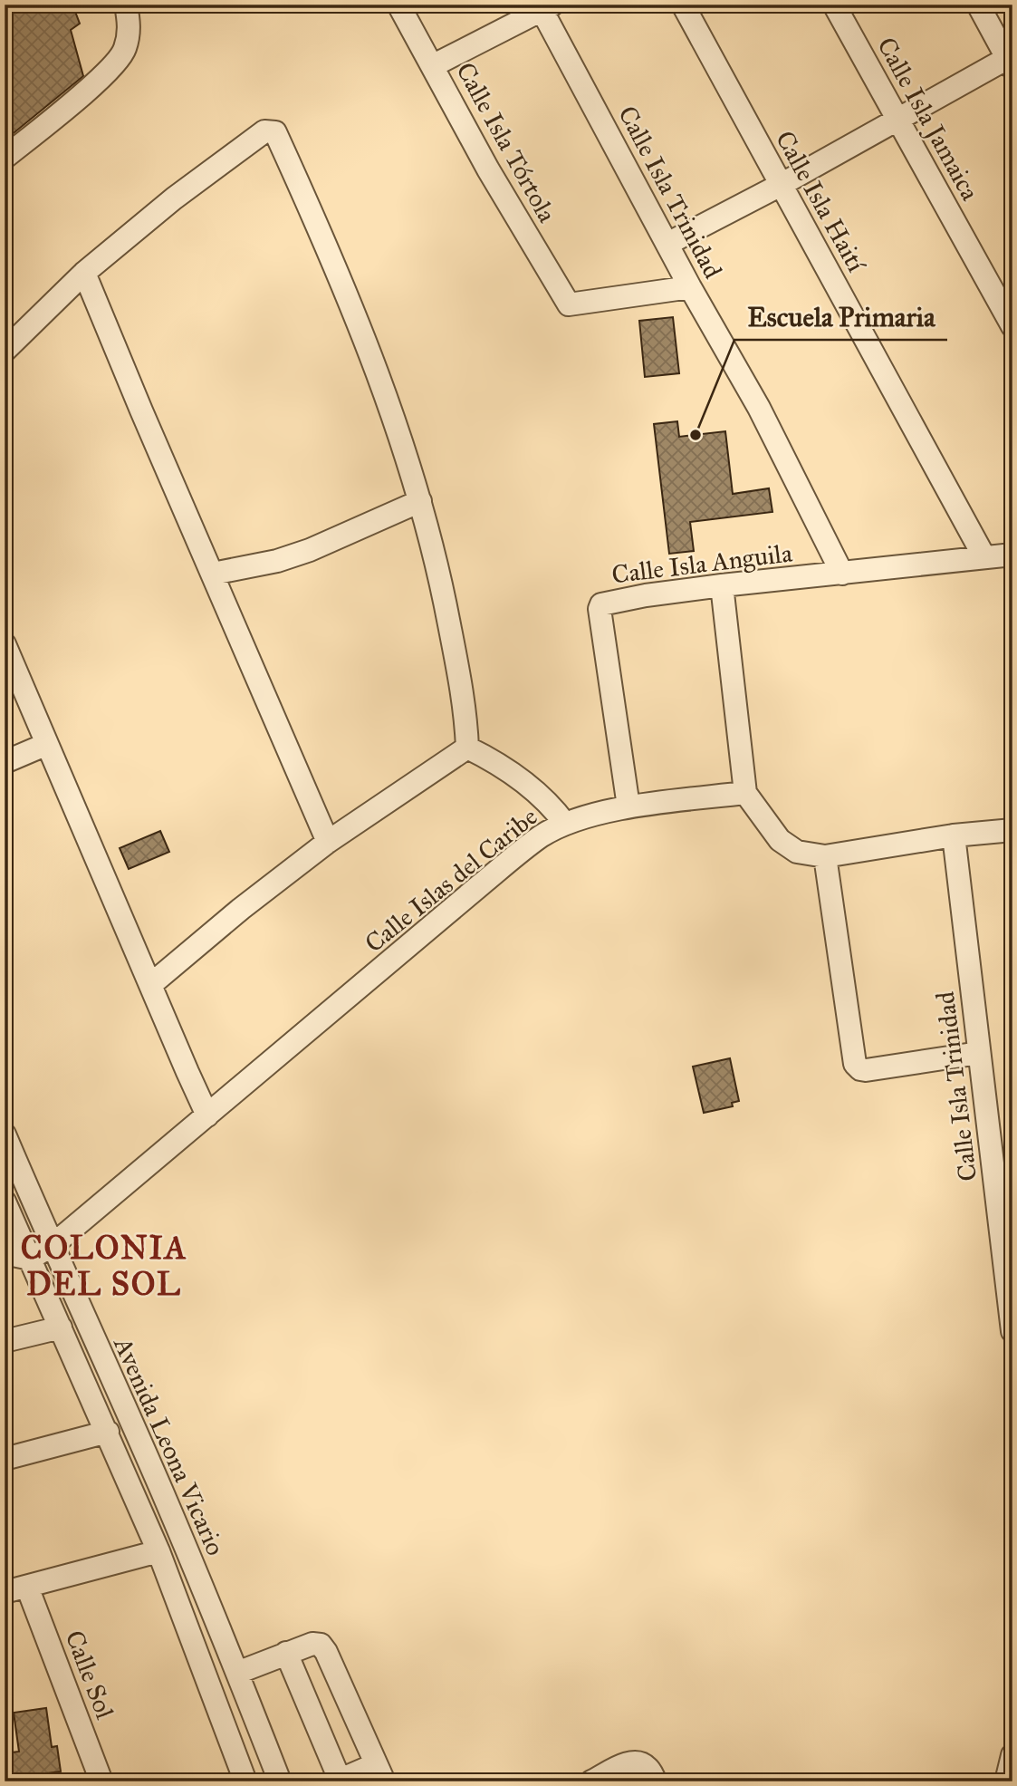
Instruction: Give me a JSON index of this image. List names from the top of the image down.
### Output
{
  "streets": {
    "street": [
      "Calle Isla Jamaica",
      "Calle Isla Tórtola",
      "Calle Isla Trinidad",
      "Calle Isla Haití",
      "Calle Isla Anguila",
      "Calle Islas del Caribe",
      "Avenida Leona Vicario",
      "Calle Sol"
    ]
  },
  "crossings": [
    ["Calle Isla Tórtola", "Calle Isla Trinidad"],
    ["Calle Isla Trinidad", "Calle Isla Anguila"],
    ["Calle Isla Haití", "Calle Isla Anguila"],
    ["Calle Isla Anguila", "Calle Islas del Caribe"],
    ["Calle Islas del Caribe", "Avenida Leona Vicario"]
  ],
  "districts": ["COLONIA DEL SOL"],
  "places": ["Escuela Primaria"]
}
